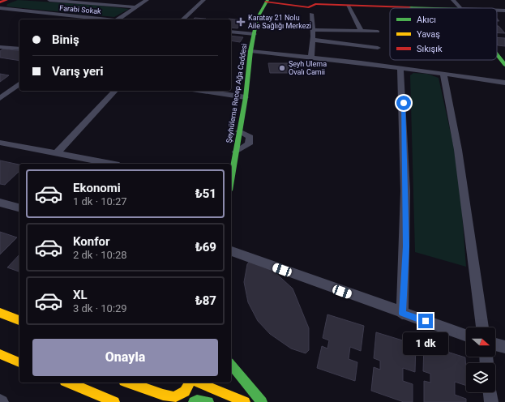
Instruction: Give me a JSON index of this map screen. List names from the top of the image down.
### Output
{
  "streets": {
    "street": ["Farabi Sokak", "Şeyhülema Recep Ağa Caddesi"]
  },
  "places": {
    "health": ["Karatay 21 Nolu Aile Sağlığı Merkezi"],
    "other": ["Şeyh Ulema Ovalı Camii"]
  },
  "legend": ["Akıcı", "Yavaş", "Sıkışık"],
  "north": "right",
  "page": {
    "banner": ["Biniş", "Varış yeri"],
    "list": [
      {
        "name": "Ekonomi",
        "note": "1 dk · 10:27",
        "value": "₺51"
      },
      {
        "name": "Konfor",
        "note": "2 dk · 10:28",
        "value": "₺69"
      },
      {
        "name": "XL",
        "note": "3 dk · 10:29",
        "value": "₺87"
      }
    ],
    "bubble": "1 dk",
    "buttons": "Onayla"
  }
}
